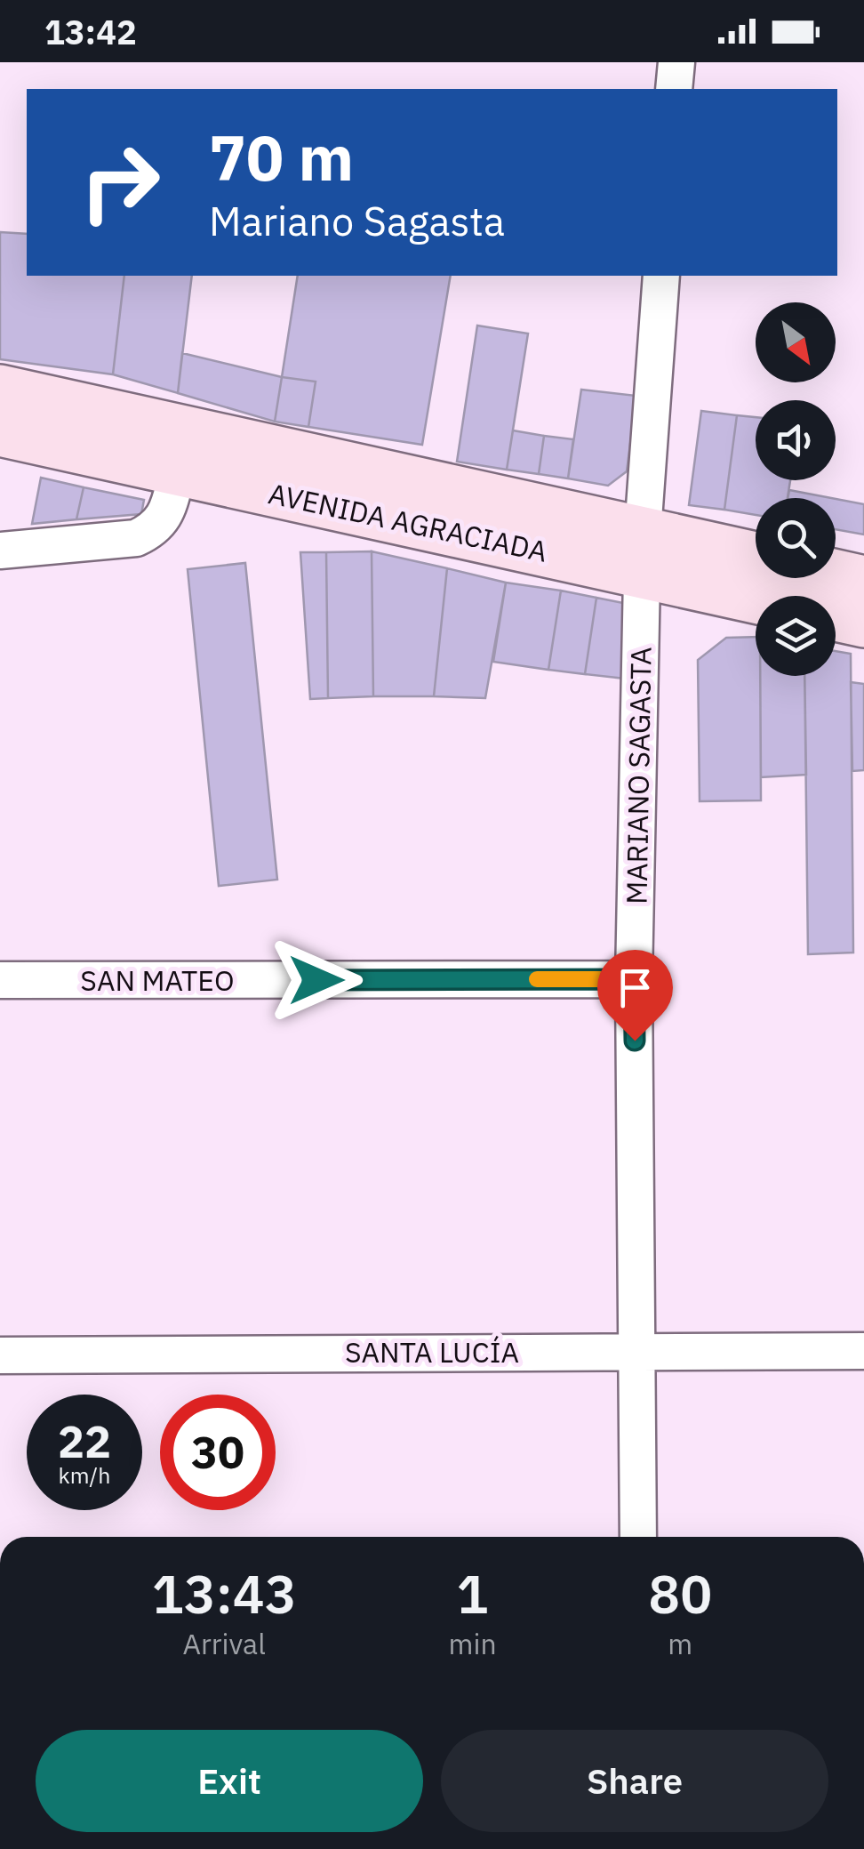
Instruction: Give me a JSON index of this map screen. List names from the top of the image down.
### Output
{
  "streets": {
    "main road": ["AVENIDA AGRACIADA"],
    "street": ["MARIANO SAGASTA", "SAN MATEO", "SANTA LUCÍA"]
  },
  "crossings": [
    ["AVENIDA AGRACIADA", "MARIANO SAGASTA"],
    ["MARIANO SAGASTA", "SAN MATEO"],
    ["MARIANO SAGASTA", "SANTA LUCÍA"]
  ],
  "north": "bottom right",
  "page": {
    "status": "13:42",
    "turn": ["70 m", "Mariano Sagasta"],
    "speed": "22 km/h",
    "limit": "30",
    "eta": [
      "13:43",
      "Arrival",
      "1",
      "min",
      "80",
      "m"
    ],
    "buttons": ["Exit", "Share"]
  }
}
